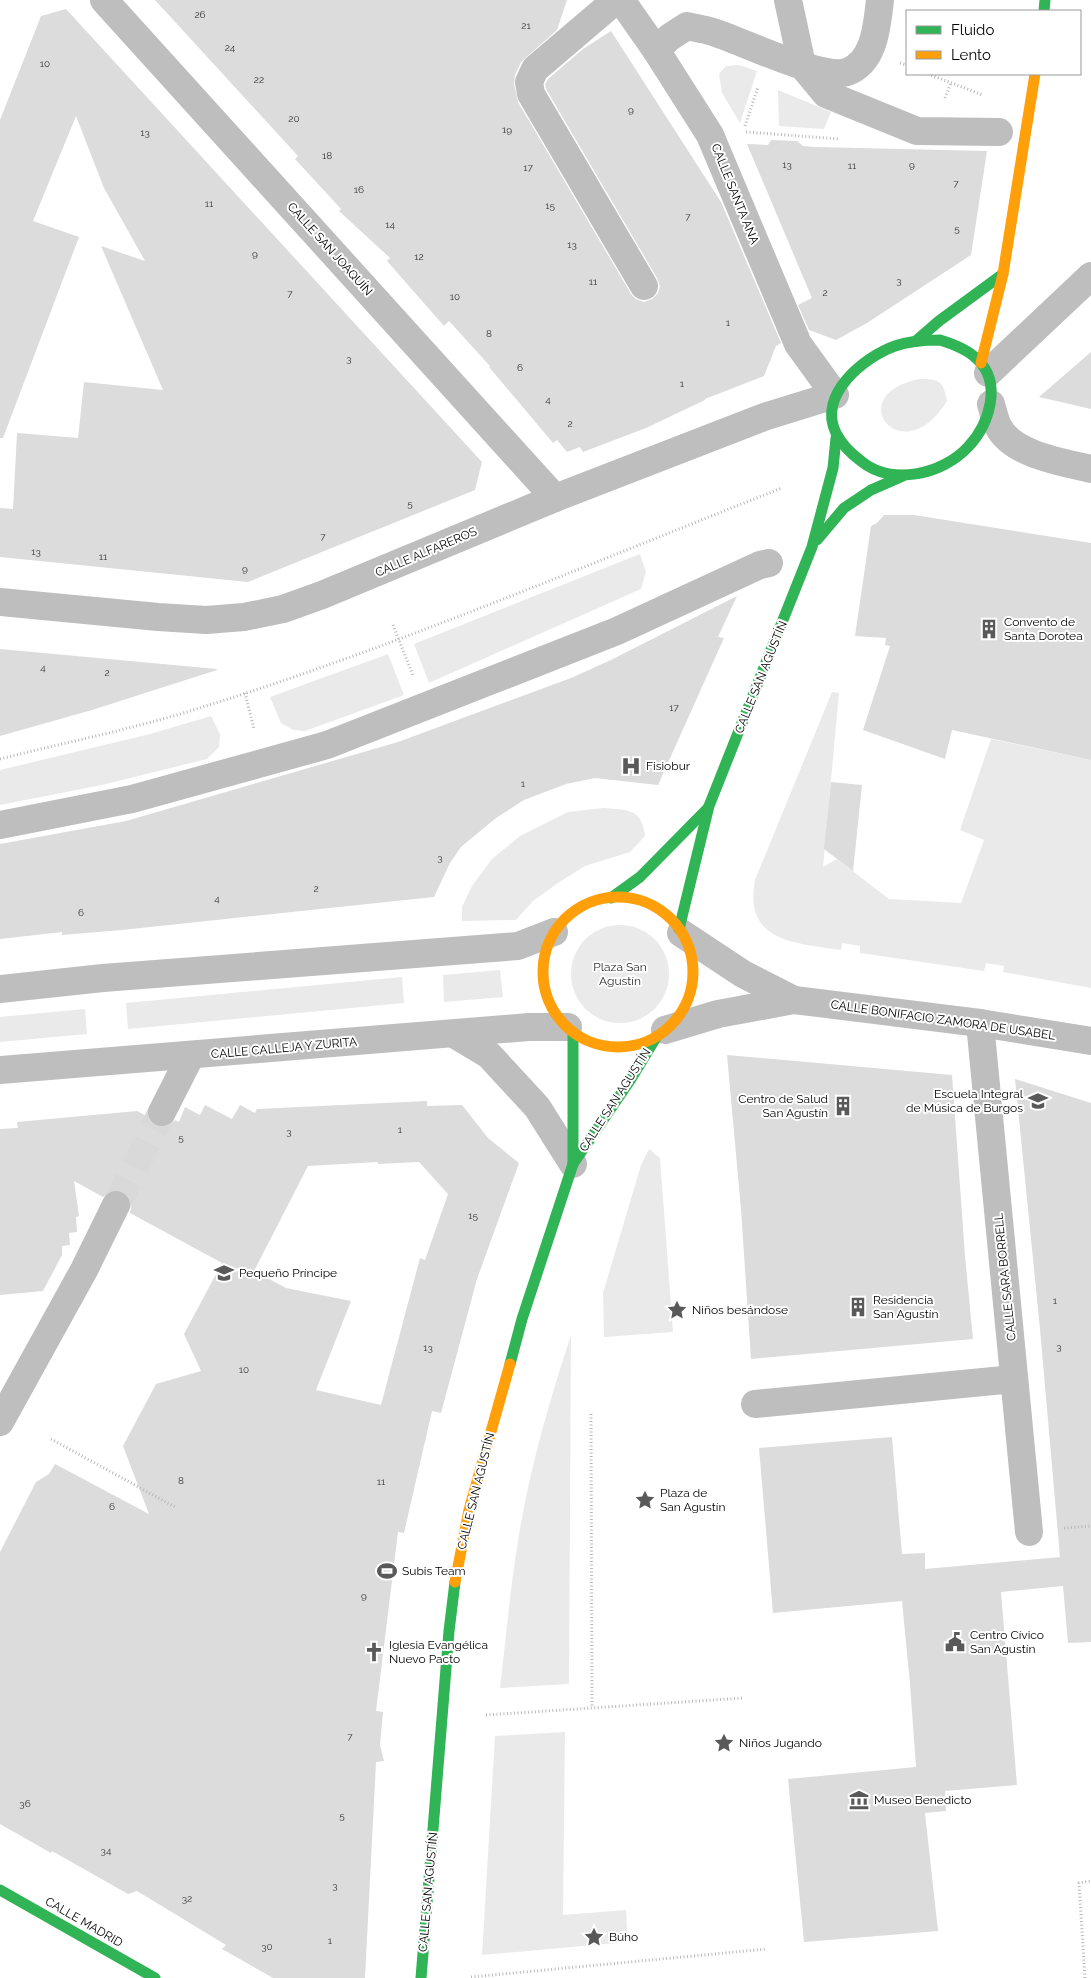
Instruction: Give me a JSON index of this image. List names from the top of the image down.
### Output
{
  "streets": {
    "street": [
      "CALLE SANTA ANA",
      "CALLE SAN JOAQUÍN",
      "CALLE ALFAREROS",
      "CALLE SAN AGUSTÍN",
      "CALLE BONIFACIO ZAMORA DE USABEL",
      "CALLE CALLEJA Y ZURITA",
      "CALLE SARA BORRELL",
      "CALLE MADRID"
    ]
  },
  "crossings": [
    ["CALLE SANTA ANA", "CALLE ALFAREROS"],
    ["CALLE SANTA ANA", "CALLE SAN AGUSTÍN"],
    ["CALLE SAN JOAQUÍN", "CALLE ALFAREROS"],
    ["CALLE ALFAREROS", "CALLE SAN AGUSTÍN"],
    ["CALLE SAN AGUSTÍN", "CALLE BONIFACIO ZAMORA DE USABEL"],
    ["CALLE SAN AGUSTÍN", "CALLE CALLEJA Y ZURITA"],
    ["CALLE BONIFACIO ZAMORA DE USABEL", "CALLE CALLEJA Y ZURITA"],
    ["CALLE BONIFACIO ZAMORA DE USABEL", "CALLE SARA BORRELL"]
  ],
  "parks": ["Plaza San Agustín"],
  "places": {
    "building": ["Convento de Santa Dorotea", "Centro de Salud San Agustín", "Residencia San Agustín"],
    "hospital": ["Fisiobur"],
    "school or university": ["Escuela Integral de Música de Burgos", "Pequeño Príncipe"],
    "place": [
      "Niños besándose",
      "Plaza de San Agustín",
      "Niños Jugando",
      "Búho"
    ],
    "sports": ["Subis Team"],
    "public building": ["Centro Cívico San Agustín"],
    "church": ["Iglesia Evangélica Nuevo Pacto"],
    "museum": ["Museo Benedicto"]
  },
  "house_numbers": [
    "26",
    "21",
    "24",
    "10",
    "22",
    "9",
    "20",
    "19",
    "13",
    "18",
    "13",
    "9",
    "11",
    "17",
    "7",
    "16",
    "11",
    "15",
    "7",
    "14",
    "5",
    "13",
    "9",
    "12",
    "3",
    "11",
    "2",
    "7",
    "10",
    "1",
    "8",
    "3",
    "6",
    "1",
    "4",
    "2",
    "5",
    "7",
    "13",
    "11",
    "9",
    "4",
    "2",
    "17",
    "1",
    "3",
    "2",
    "4",
    "6",
    "1",
    "3",
    "5",
    "15",
    "1",
    "3",
    "13",
    "10",
    "8",
    "11",
    "6",
    "9",
    "7",
    "36",
    "5",
    "34",
    "3",
    "32",
    "1",
    "30"
  ],
  "legend": ["Fluido", "Lento"]
}
